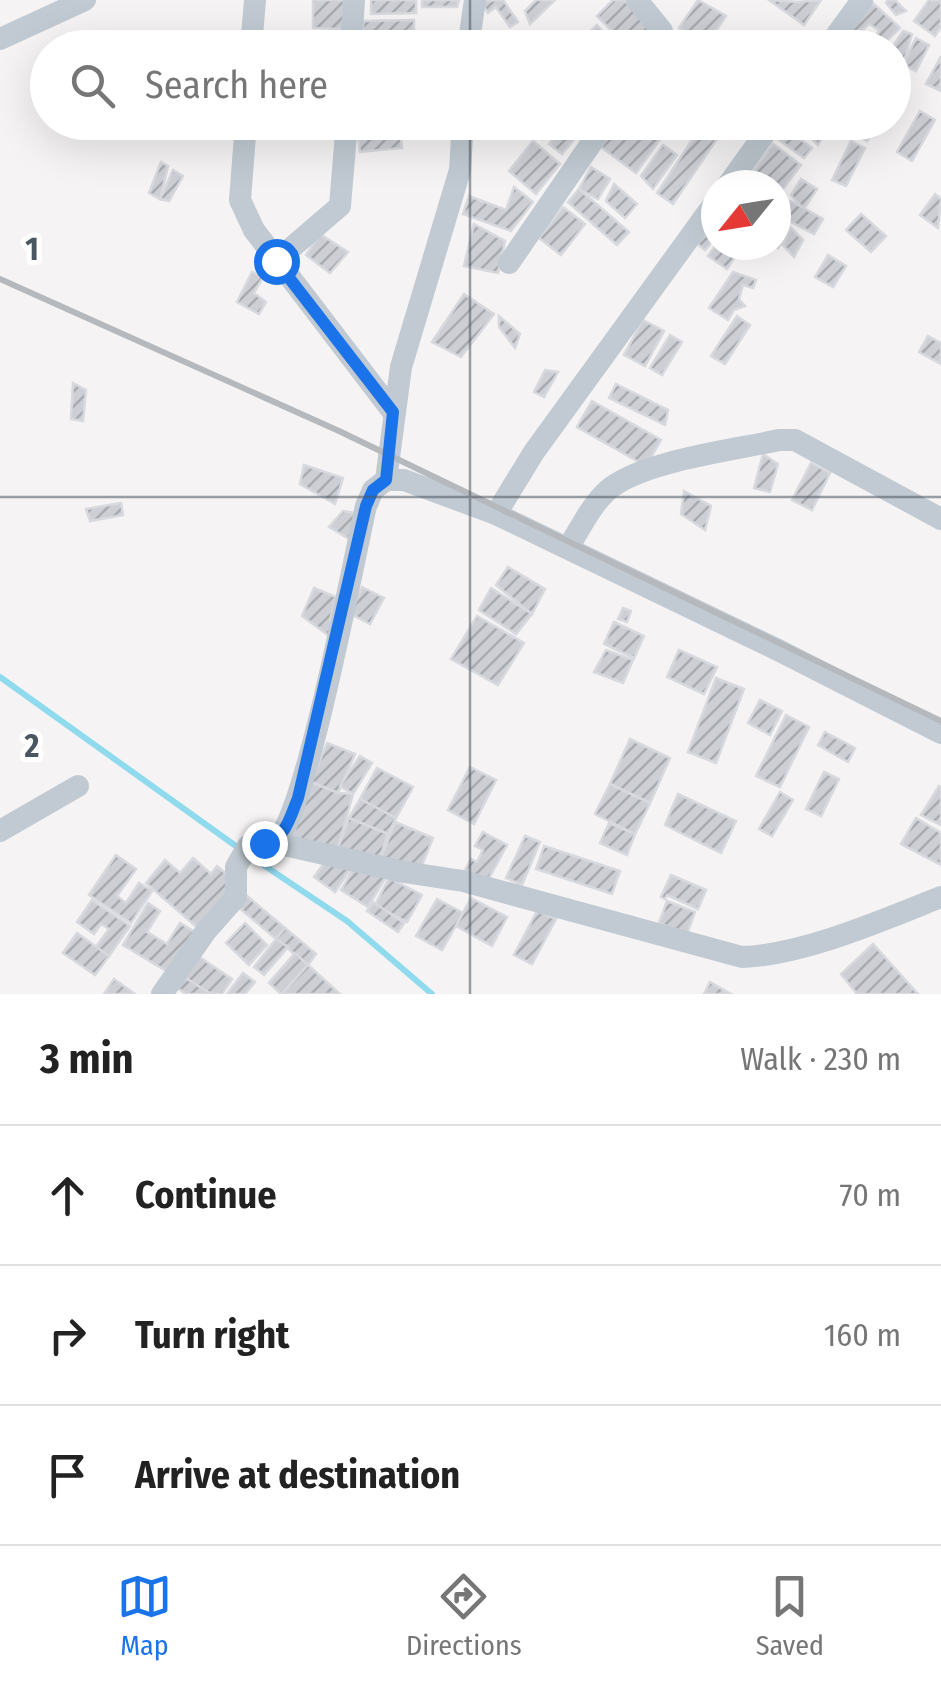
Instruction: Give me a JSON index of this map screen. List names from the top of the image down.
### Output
{
  "north": "bottom left",
  "page": {
    "search": "Search here",
    "heading": ["3 min", "Walk · 230 m"],
    "list": [
      ["Continue", "70 m"],
      ["Turn right", "160 m"],
      "Arrive at destination"
    ],
    "nav": ["Map", "Directions", "Saved"]
  },
  "grid": {
    "rows": ["1", "2"]
  }
}
